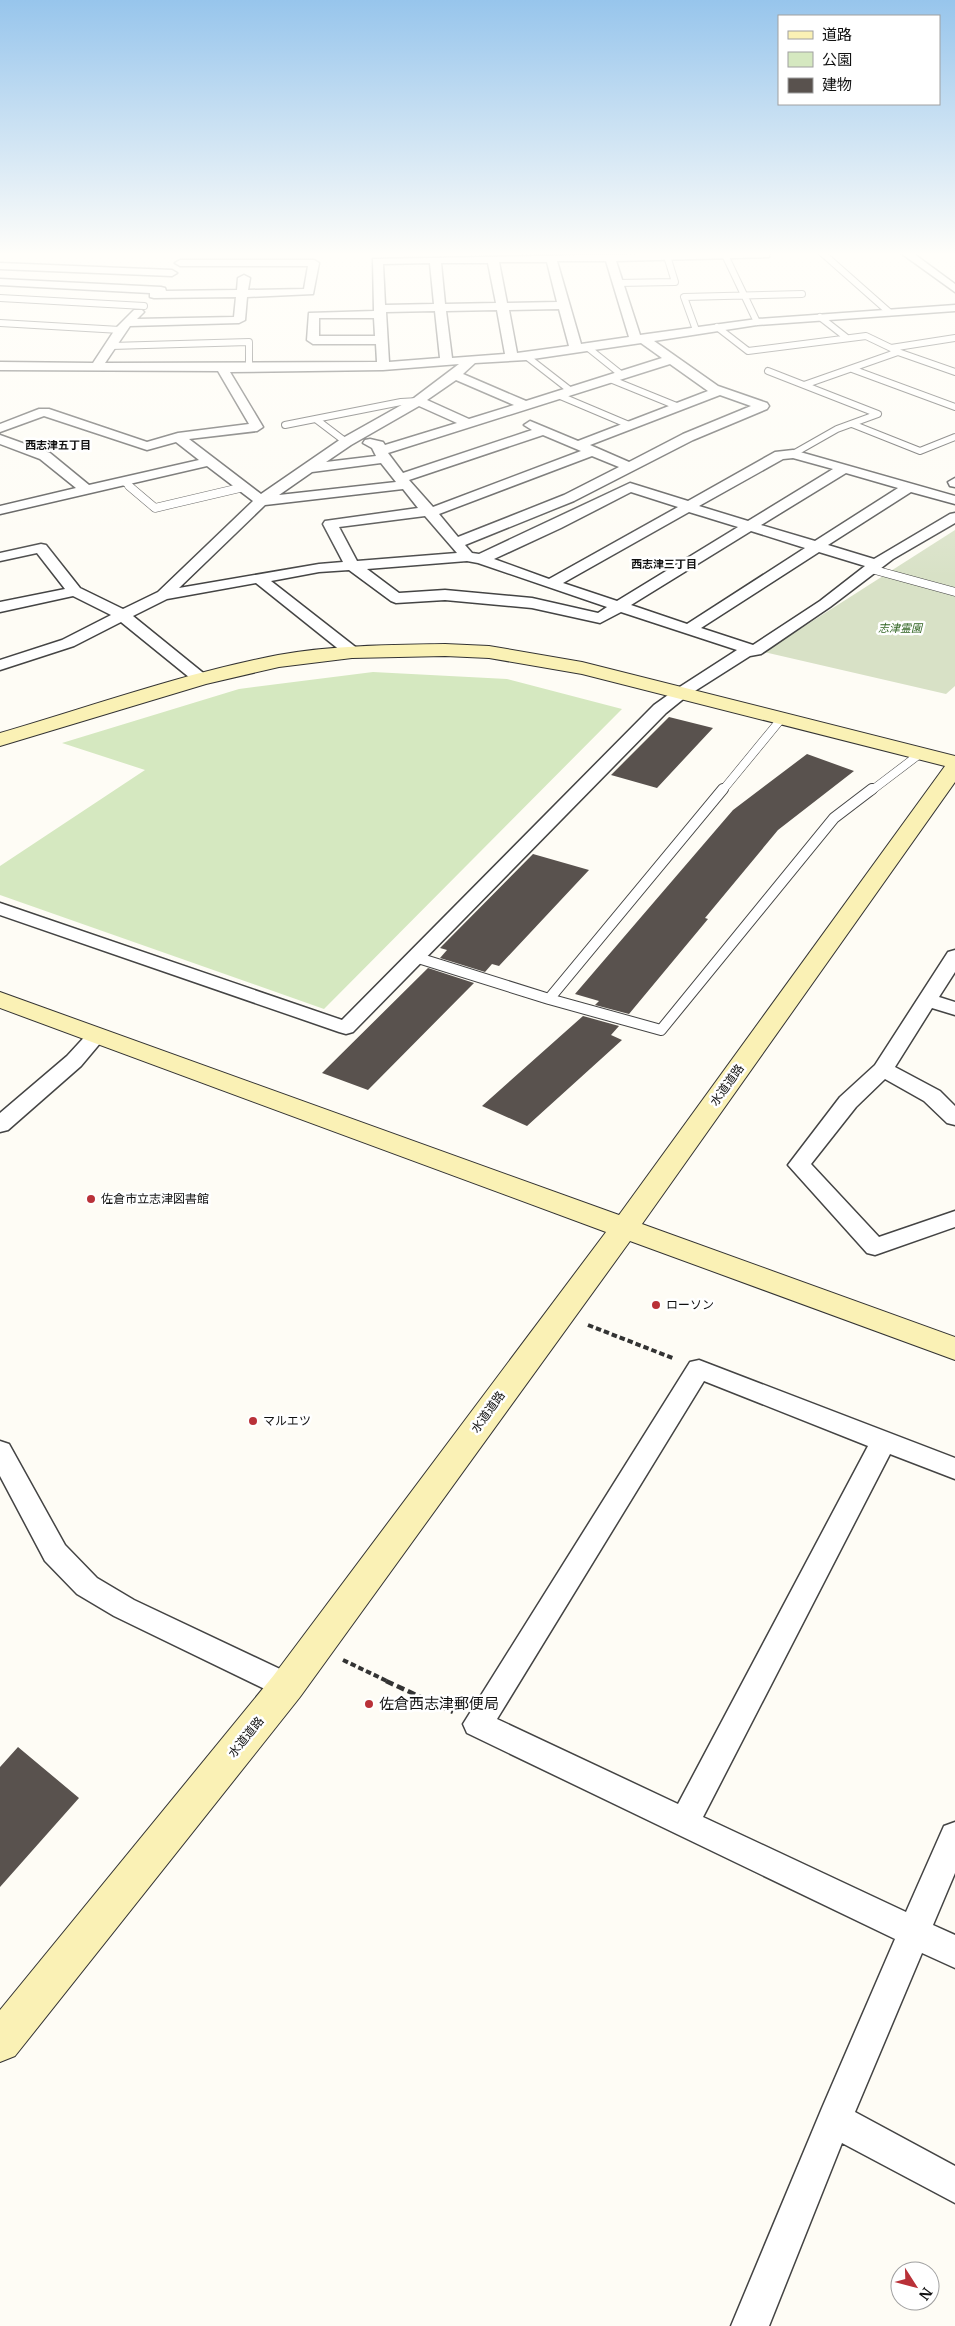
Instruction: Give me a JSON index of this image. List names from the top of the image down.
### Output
{
  "streets": {
    "street": ["水道道路"]
  },
  "districts": ["西志津五丁目", "西志津三丁目"],
  "parks": ["志津霊園"],
  "places": [
    "佐倉市立志津図書館",
    "ローソン",
    "マルエツ",
    "佐倉西志津郵便局"
  ],
  "legend": ["道路", "公園", "建物"],
  "north": "bottom right"
}
